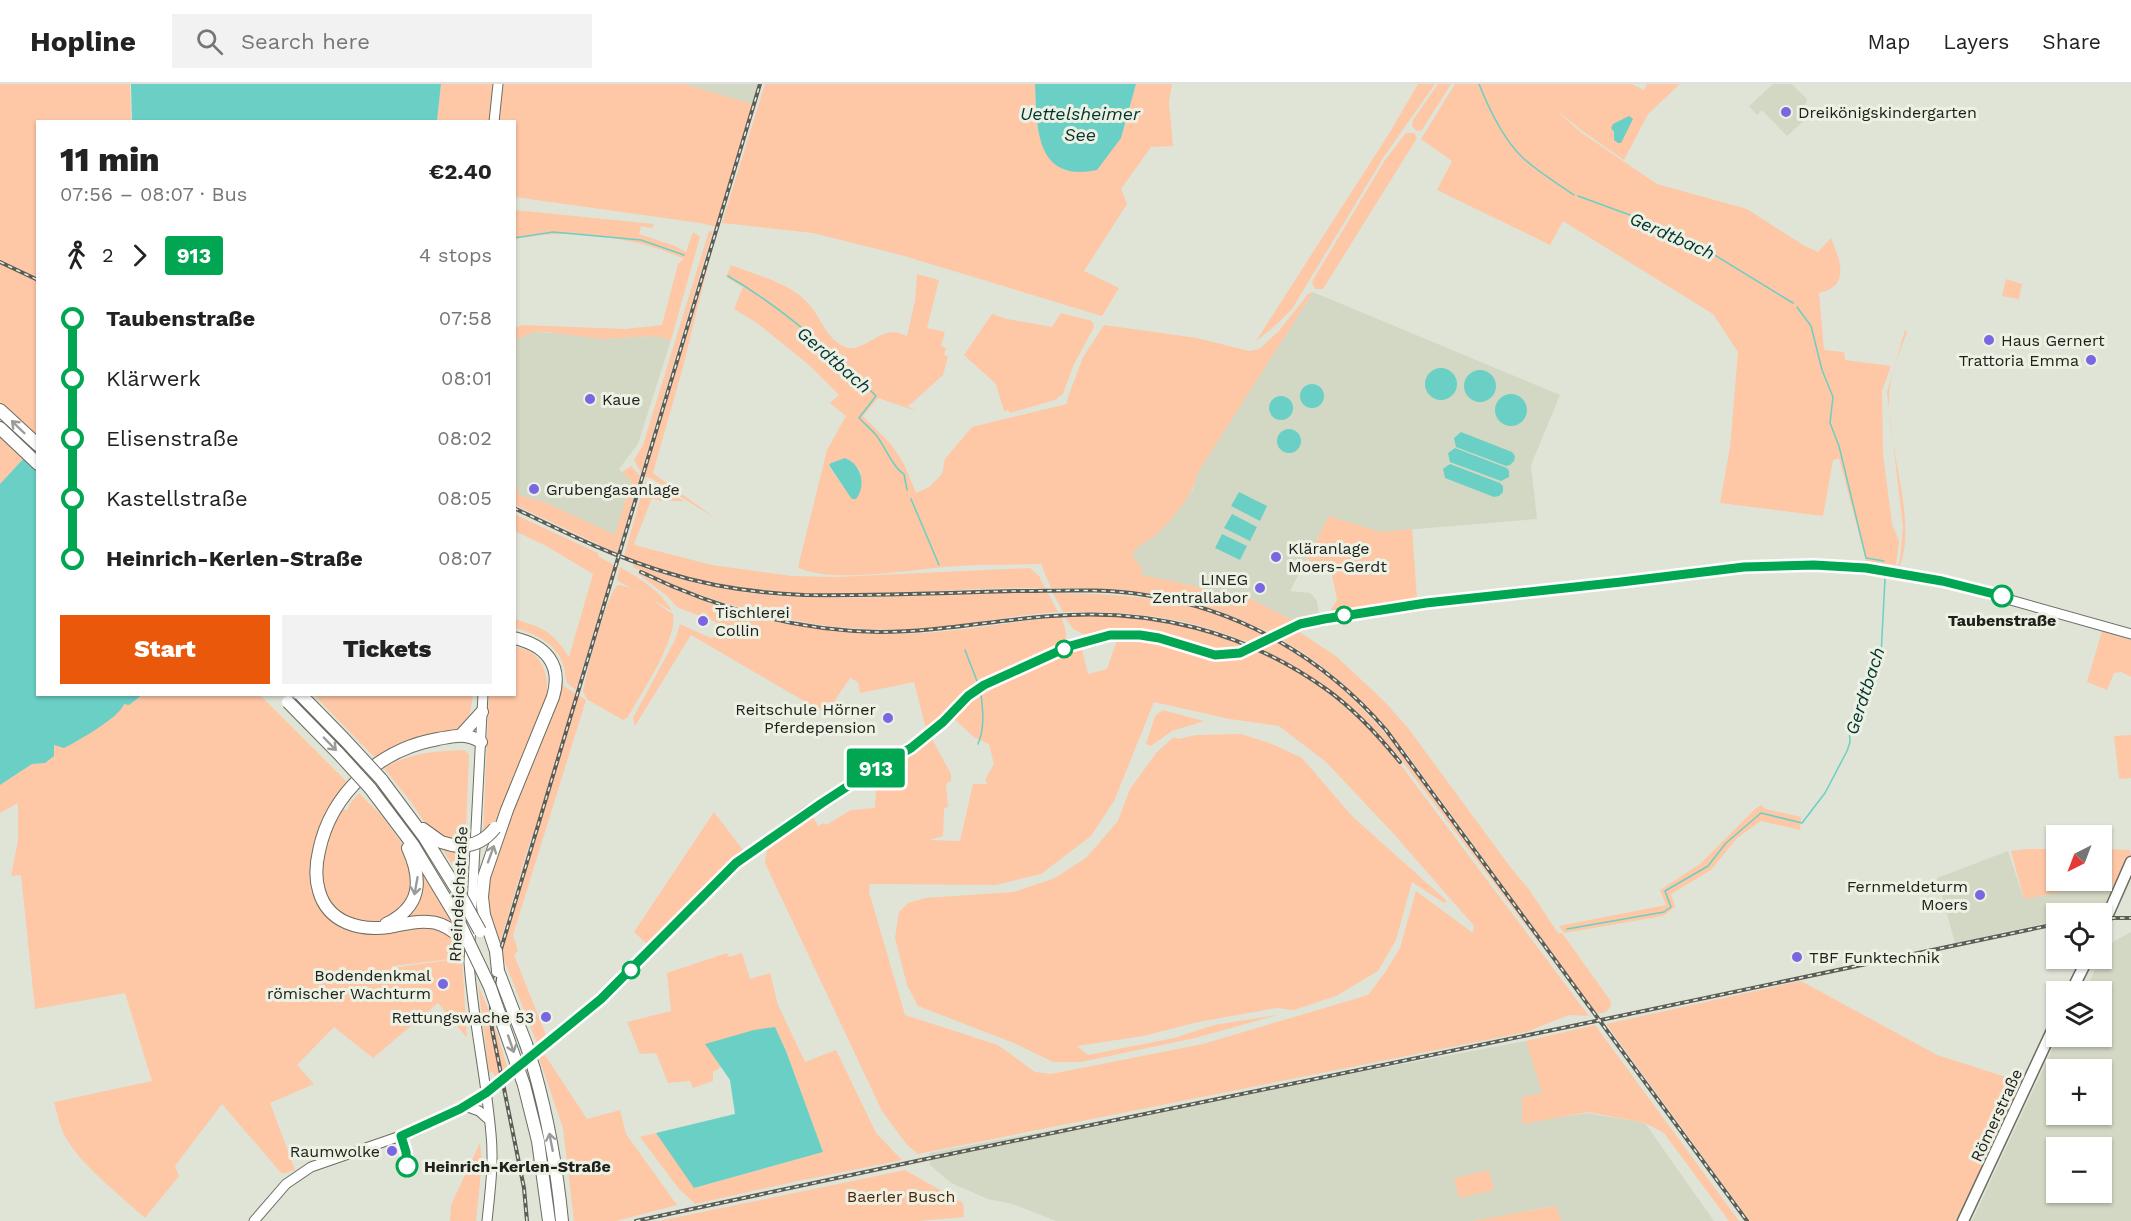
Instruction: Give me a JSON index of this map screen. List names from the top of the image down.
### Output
{
  "streets": {
    "main road": ["Rheindeichstraße", "Römerstraße"]
  },
  "water": ["Uettelsheimer See", "Gerdtbach"],
  "parks": ["Baerler Busch"],
  "places": [
    "Dreikönigskindergarten",
    "Haus Gernert",
    "Trattoria Emma",
    "Kaue",
    "Grubengasanlage",
    "Kläranlage Moers-Gerdt",
    "LINEG Zentrallabor",
    "Taubenstraße",
    "Tischlerei Collin",
    "Reitschule Hörner Pferdepension",
    "Fernmeldeturm Moers",
    "TBF Funktechnik",
    "Bodendenkmal römischer Wachturm",
    "Rettungswache 53",
    "Raumwolke",
    "Heinrich-Kerlen-Straße"
  ],
  "lines": ["bus line 913"],
  "north": "bottom left",
  "page": {
    "header": "Hopline",
    "search": "Search here",
    "nav": ["Map", "Layers", "Share"],
    "on_map": "913",
    "heading": ["11 min", "07:56 – 08:07 · Bus", "€2.40"],
    "legs": ["2", "913", "4 stops"],
    "list": [
      {
        "name": "Taubenstraße",
        "value": "07:58"
      },
      {
        "name": "Klärwerk",
        "value": "08:01"
      },
      {
        "name": "Elisenstraße",
        "value": "08:02"
      },
      {
        "name": "Kastellstraße",
        "value": "08:05"
      },
      {
        "name": "Heinrich-Kerlen-Straße",
        "value": "08:07"
      }
    ],
    "buttons": ["Start", "Tickets"],
    "map_buttons": ["+", "−"]
  }
}
